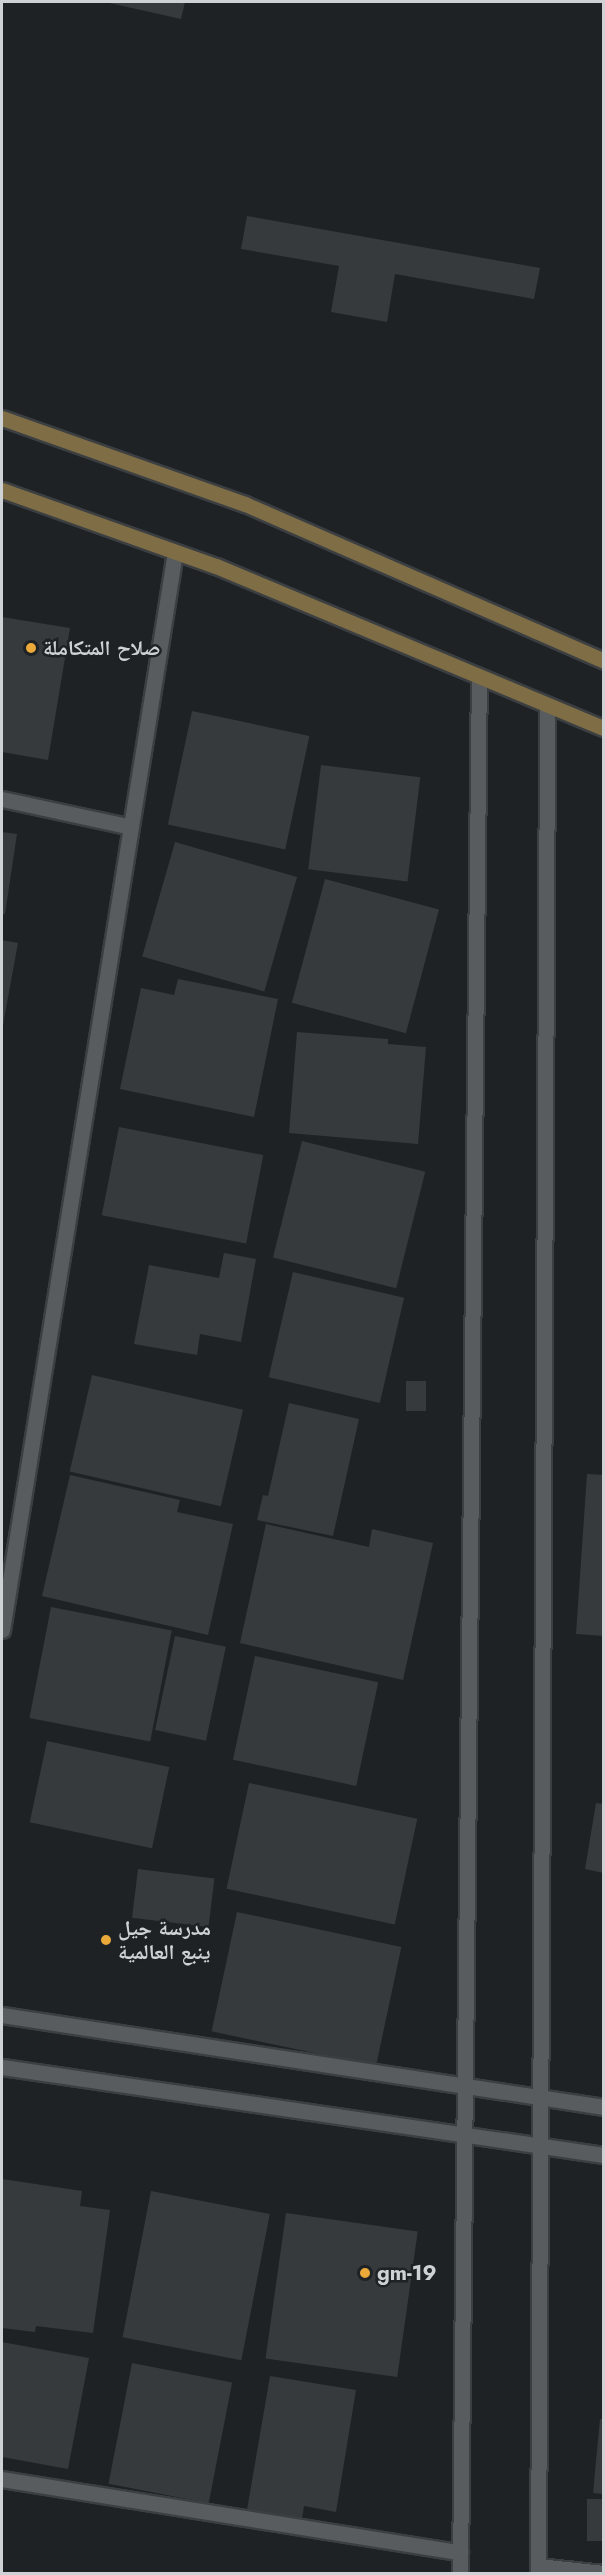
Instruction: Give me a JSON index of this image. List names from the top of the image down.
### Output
{
  "places": ["صلاح المتكاملة", "مدرسة جيل ينبع العالمية", "gm-19"]
}
